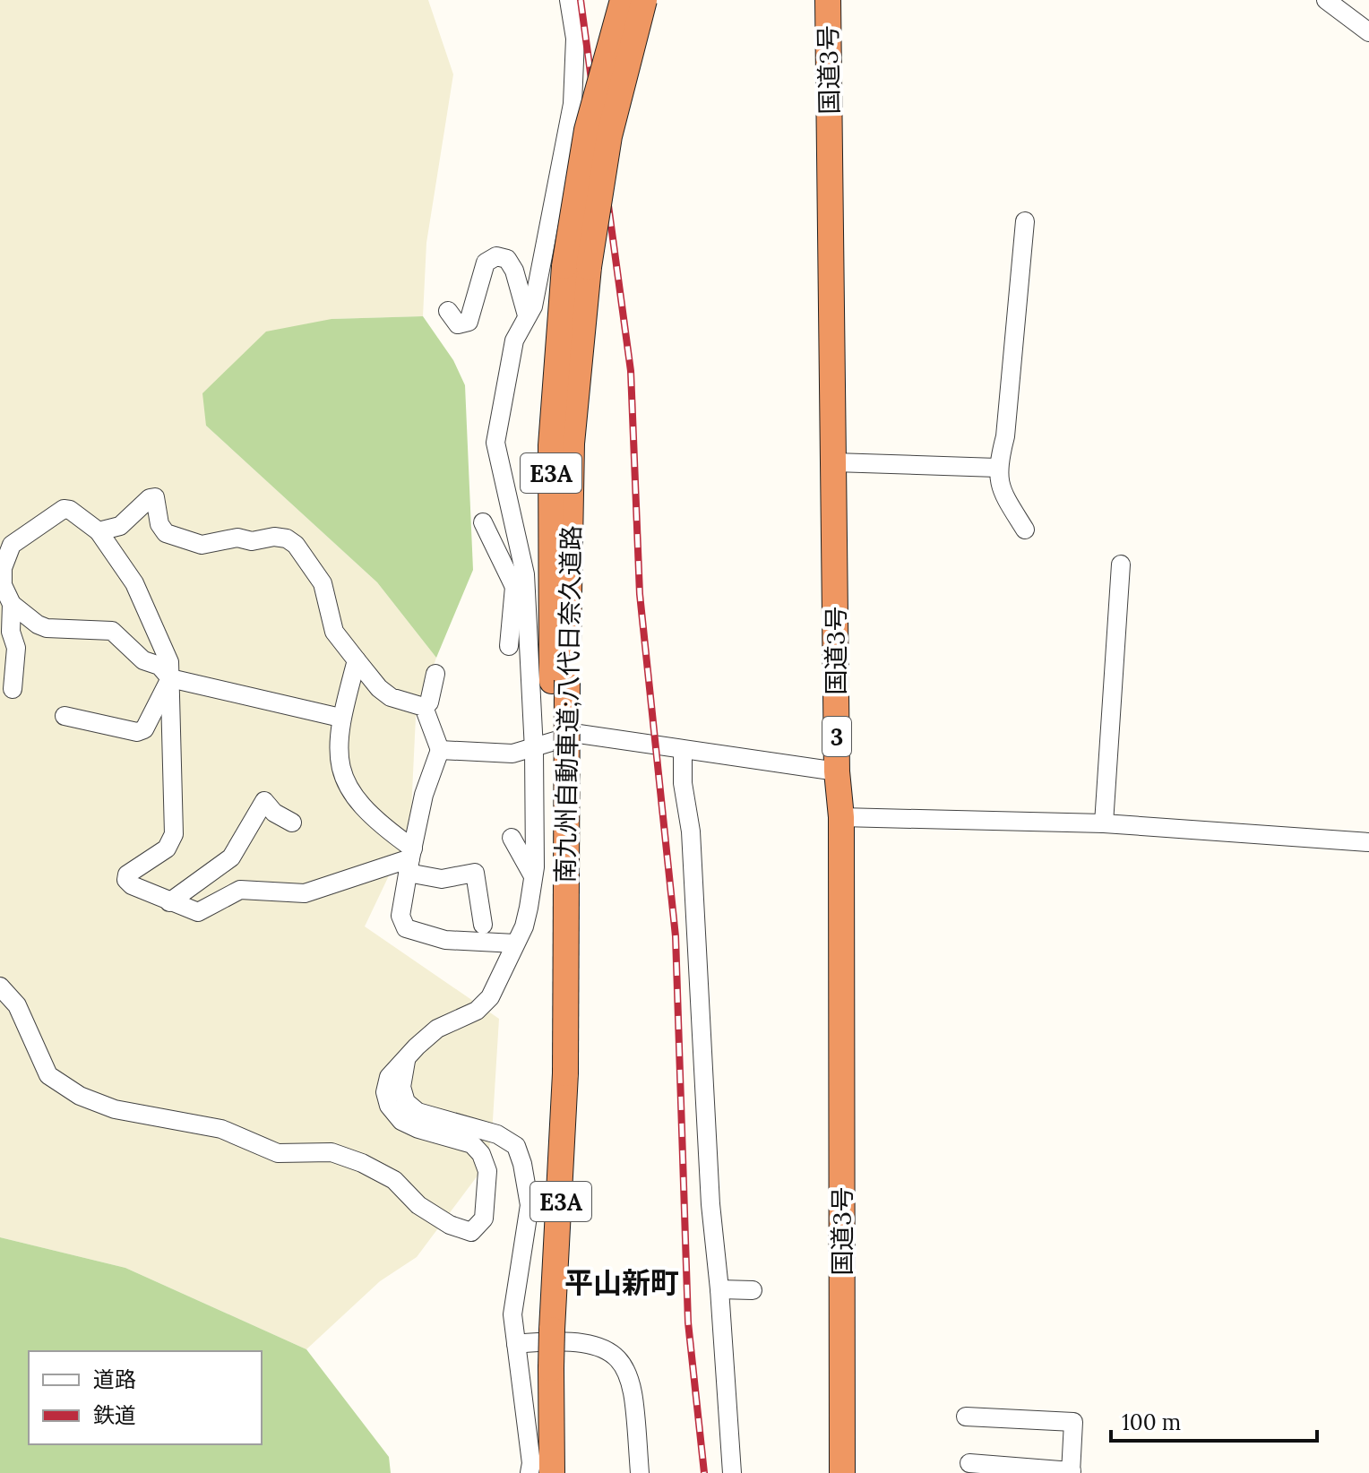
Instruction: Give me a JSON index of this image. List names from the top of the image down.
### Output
{
  "streets": {
    "highway": [
      "国道3号",
      "E3A",
      "南九州自動車道;八代日奈久道路",
      "3"
    ]
  },
  "districts": ["平山新町"],
  "legend": ["道路", "鉄道"],
  "scale_bar": "100 m"
}
